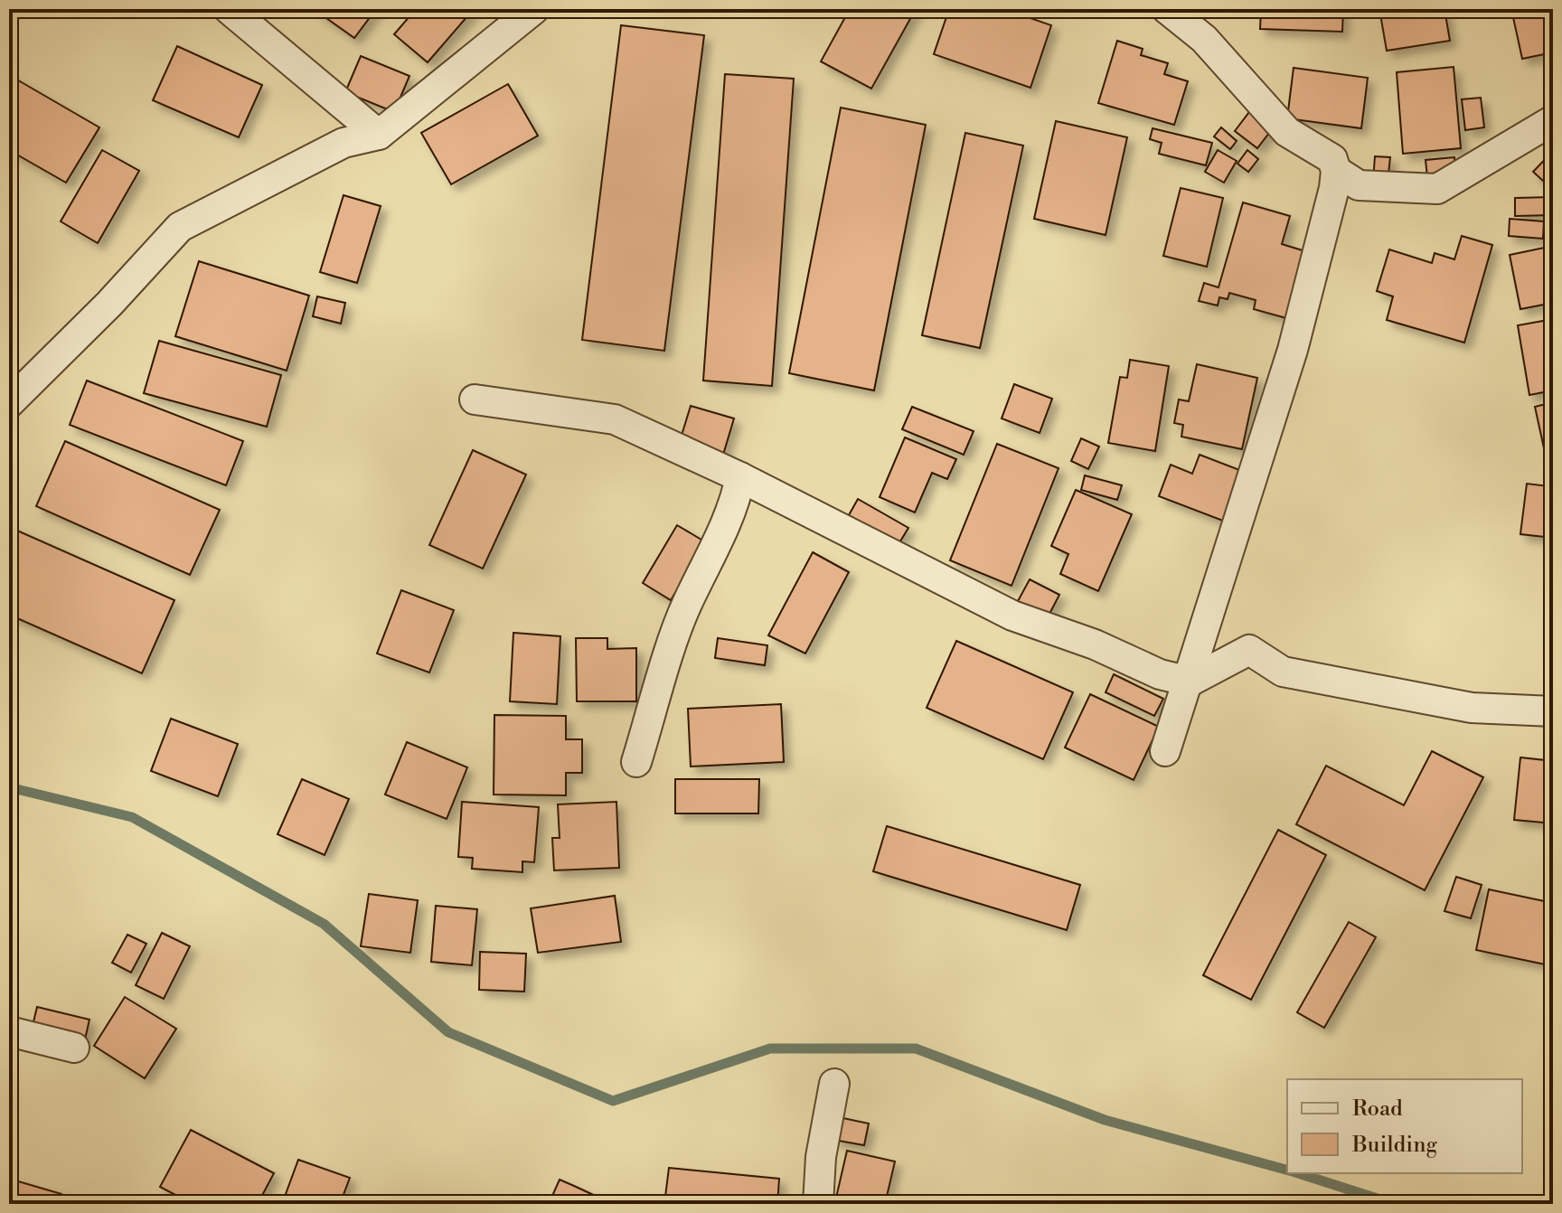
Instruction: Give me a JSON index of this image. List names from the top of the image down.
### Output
{
  "legend": ["Road", "Building"]
}
